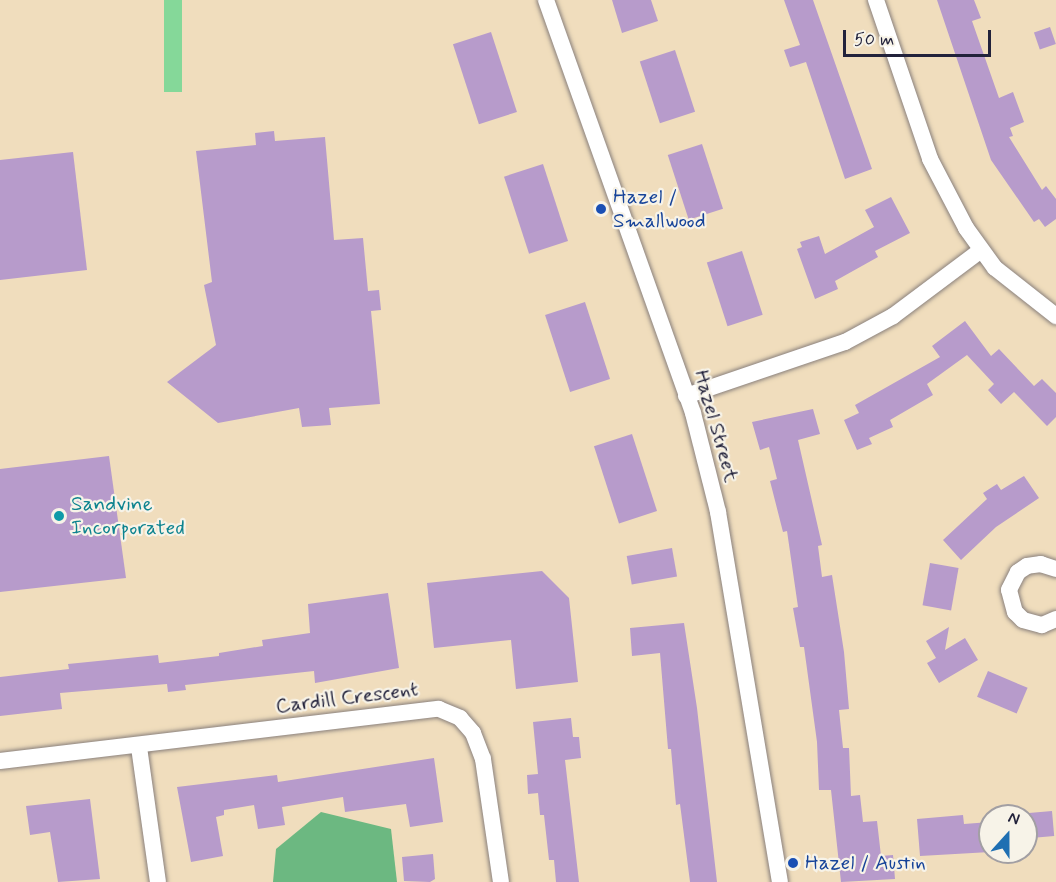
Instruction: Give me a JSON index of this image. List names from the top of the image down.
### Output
{
  "streets": {
    "street": ["Hazel Street", "Cardill Crescent"]
  },
  "places": ["Hazel / Smallwood", "Sandvine Incorporated", "Hazel / Austin"],
  "scale_bar": "50 m",
  "north": "top"
}
